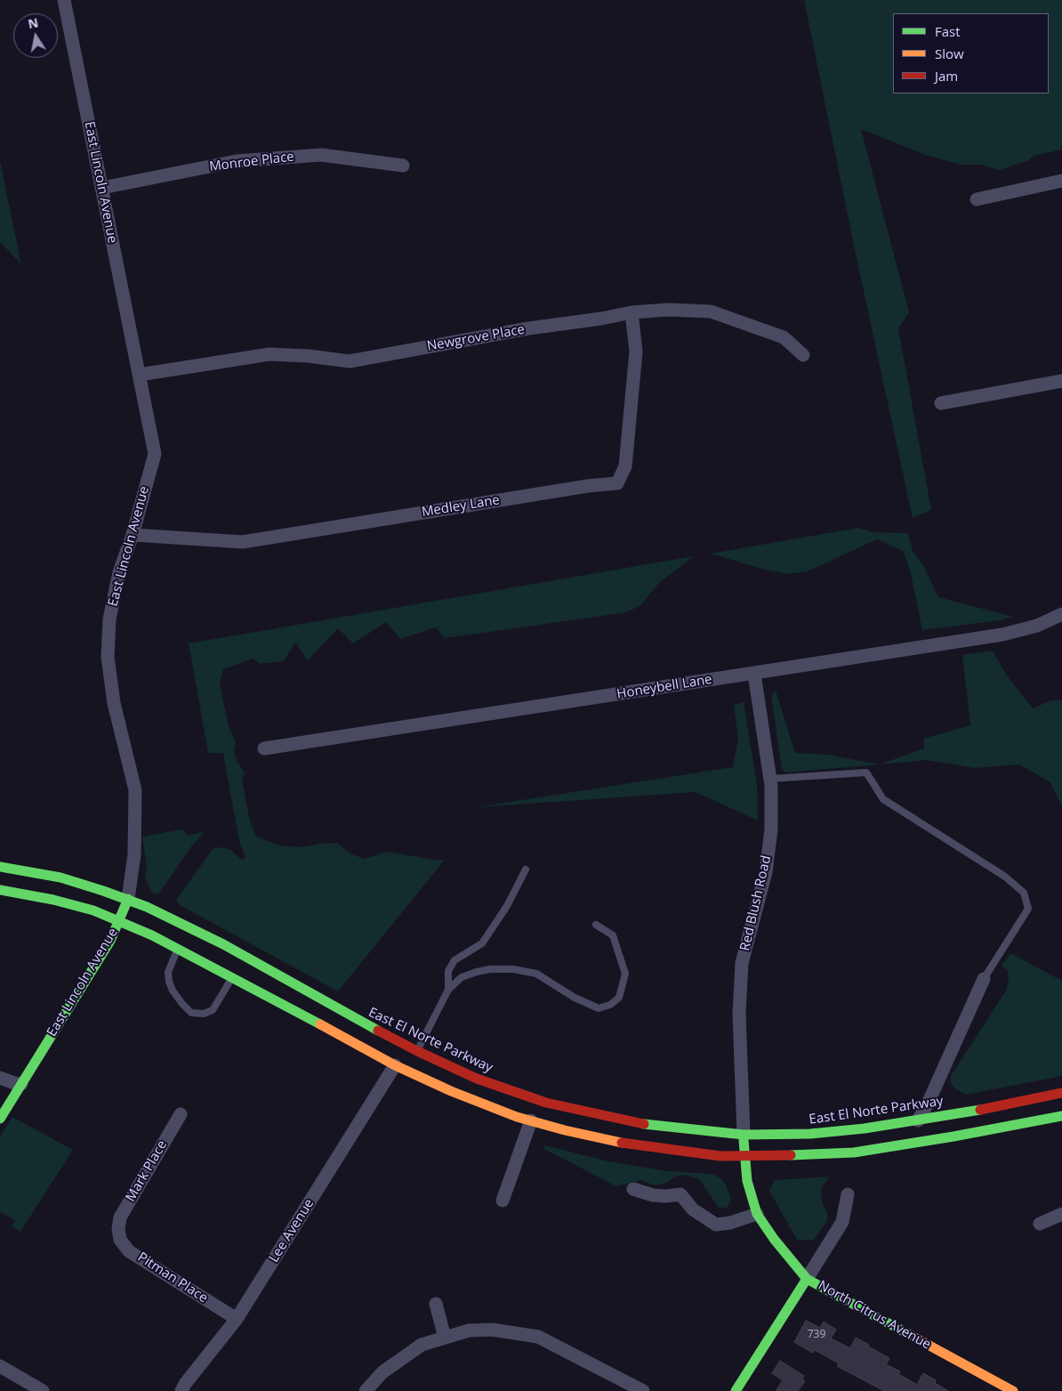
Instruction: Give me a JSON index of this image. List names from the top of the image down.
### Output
{
  "streets": {
    "main road": ["East Lincoln Avenue", "East El Norte Parkway", "North Citrus Avenue"],
    "street": [
      "Monroe Place",
      "Newgrove Place",
      "Medley Lane",
      "Honeybell Lane",
      "Red Blush Road",
      "Mark Place",
      "Lee Avenue",
      "Pitman Place"
    ]
  },
  "crossings": [
    ["Monroe Place", "East Lincoln Avenue"],
    ["East Lincoln Avenue", "Newgrove Place"],
    ["East Lincoln Avenue", "Medley Lane"],
    ["East Lincoln Avenue", "East El Norte Parkway"],
    ["Newgrove Place", "Medley Lane"],
    ["Honeybell Lane", "Red Blush Road"],
    ["Red Blush Road", "East El Norte Parkway"],
    ["Red Blush Road", "North Citrus Avenue"],
    ["East El Norte Parkway", "North Citrus Avenue"],
    ["Mark Place", "Pitman Place"],
    ["Lee Avenue", "Pitman Place"]
  ],
  "house_numbers": ["739"],
  "legend": ["Fast", "Slow", "Jam"],
  "north": "top"
}
